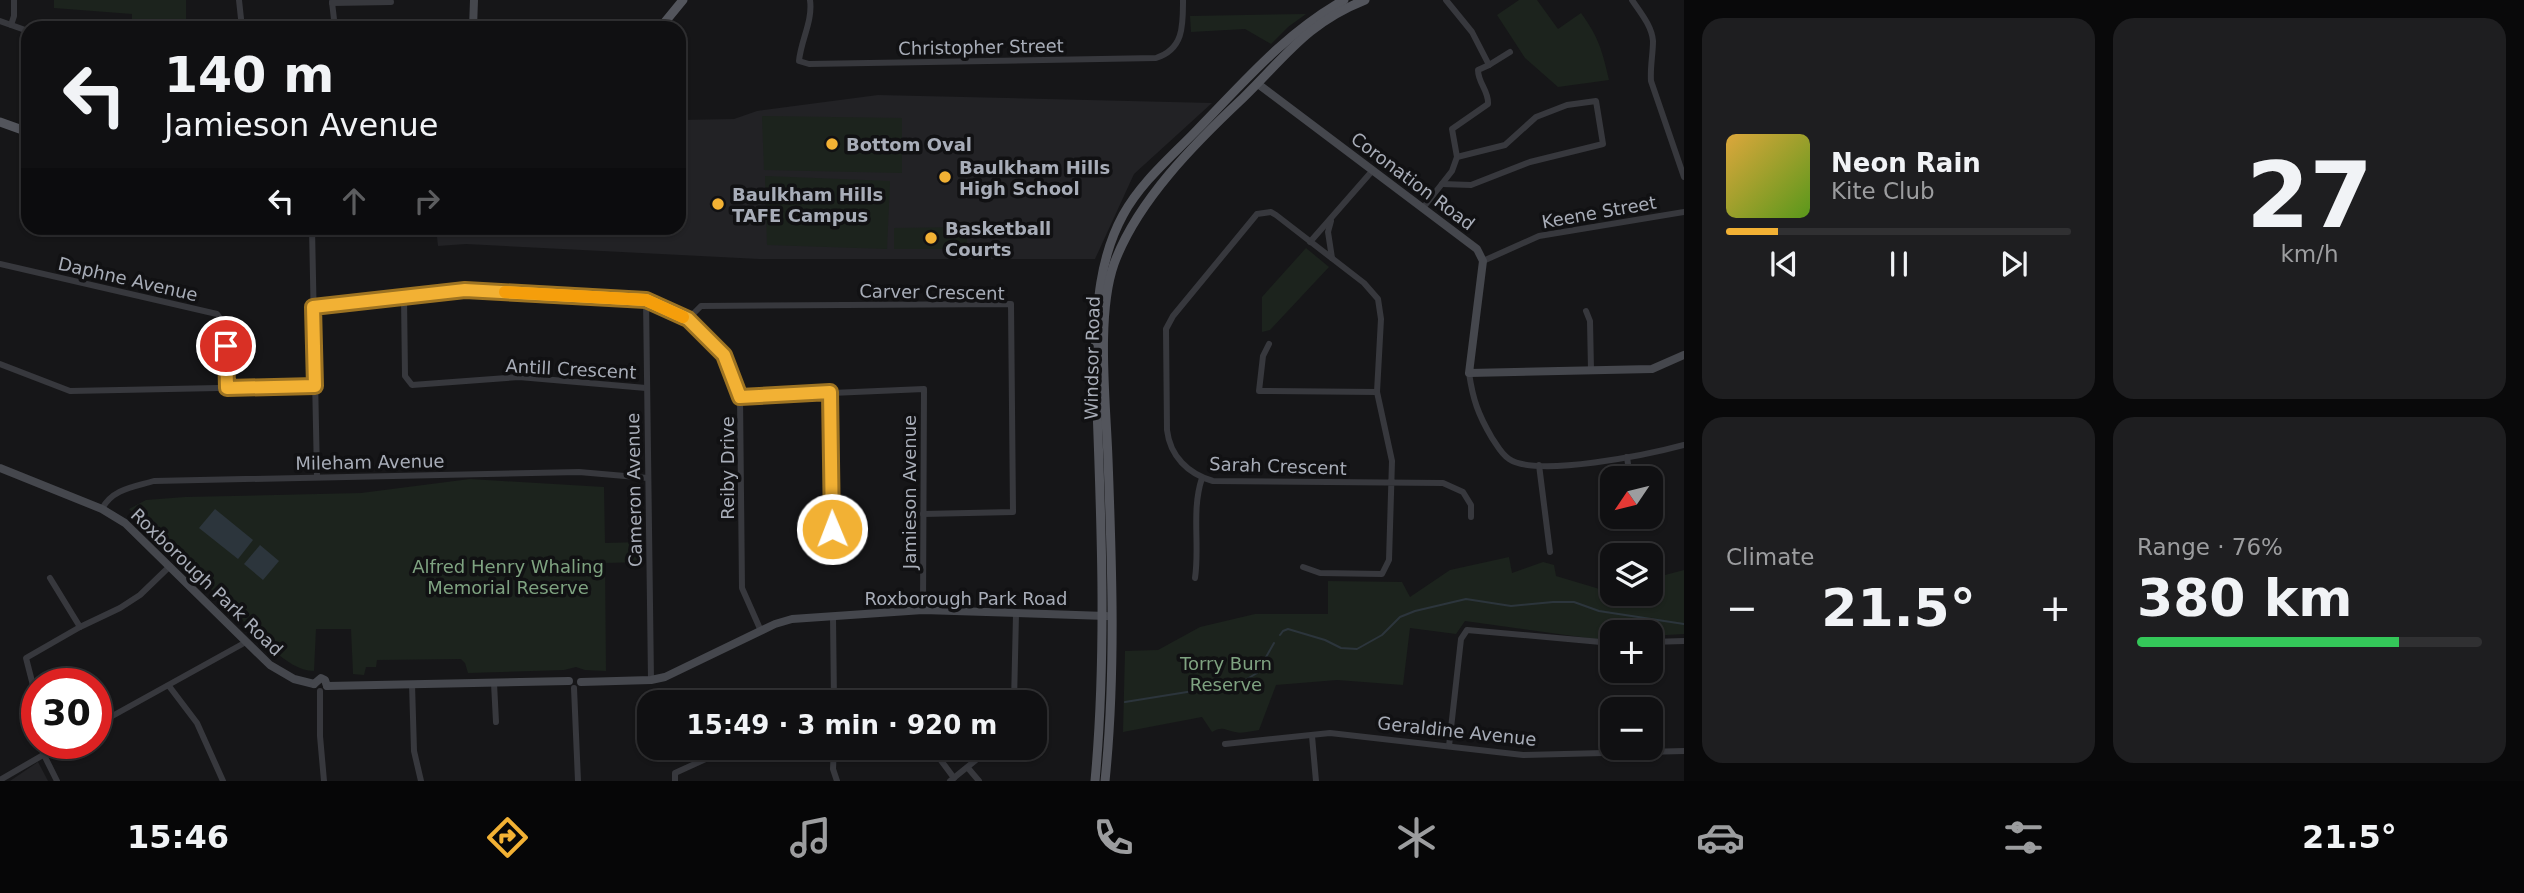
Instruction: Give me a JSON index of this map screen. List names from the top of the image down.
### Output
{
  "streets": {
    "main road": ["Windsor Road"],
    "street": [
      "Christopher Street",
      "Coronation Road",
      "Keene Street",
      "Daphne Avenue",
      "Carver Crescent",
      "Antill Crescent",
      "Mileham Avenue",
      "Sarah Crescent",
      "Reiby Drive",
      "Cameron Avenue",
      "Jamieson Avenue",
      "Roxborough Park Road",
      "Geraldine Avenue"
    ]
  },
  "crossings": [
    ["Coronation Road", "Keene Street"],
    ["Coronation Road", "Windsor Road"],
    ["Carver Crescent", "Reiby Drive"],
    ["Carver Crescent", "Jamieson Avenue"],
    ["Windsor Road", "Roxborough Park Road"],
    ["Antill Crescent", "Cameron Avenue"],
    ["Mileham Avenue", "Cameron Avenue"],
    ["Mileham Avenue", "Roxborough Park Road"],
    ["Reiby Drive", "Cameron Avenue"],
    ["Reiby Drive", "Jamieson Avenue"],
    ["Reiby Drive", "Roxborough Park Road"],
    ["Cameron Avenue", "Roxborough Park Road"],
    ["Jamieson Avenue", "Roxborough Park Road"]
  ],
  "parks": ["Alfred Henry Whaling Memorial Reserve", "Torry Burn Reserve"],
  "places": [
    "Bottom Oval",
    "Baulkham Hills High School",
    "Baulkham Hills TAFE Campus",
    "Basketball Courts"
  ],
  "north": "bottom left",
  "page": {
    "tile": [
      ["27", "km/h"],
      "Climate",
      ["Range · 76%", "380 km"]
    ],
    "turn": ["140 m", "Jamieson Avenue"],
    "song": ["Neon Rain", "Kite Club"],
    "map_buttons": ["+", "−"],
    "heat": ["−", "21.5°", "+"],
    "limit": "30",
    "trip": "15:49 · 3 min · 920 m",
    "tabs": ["15:46", "21.5°"]
  }
}
